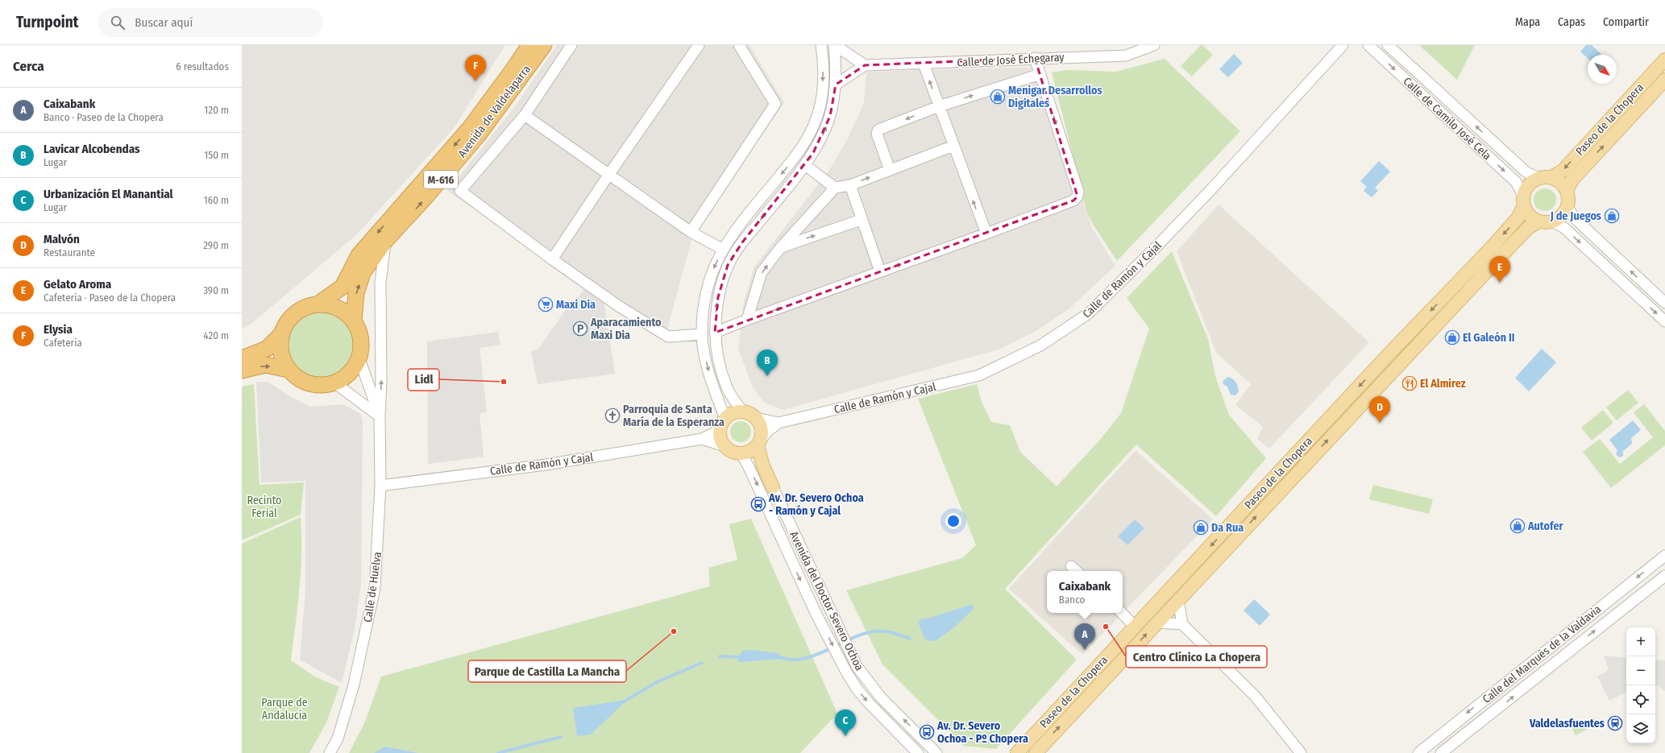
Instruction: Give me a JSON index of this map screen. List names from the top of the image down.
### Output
{
  "streets": {
    "highway": ["Avenida de Valdelaparra", "M-616"],
    "main road": ["Paseo de la Chopera", "Avenida del Doctor Severo Ochoa"],
    "street": [
      "Calle de José Echegaray",
      "Calle de Camilo José Cela",
      "Calle de Ramón y Cajal",
      "Calle de Huelva",
      "Calle del Marqués de la Valdavia"
    ]
  },
  "crossings": [
    ["Avenida de Valdelaparra", "M-616"],
    ["Calle de Camilo José Cela", "Paseo de la Chopera"],
    ["Calle de Ramón y Cajal", "Calle de Huelva"],
    ["Calle de Ramón y Cajal", "Avenida del Doctor Severo Ochoa"]
  ],
  "parks": ["Recinto Ferial", "Parque de Andalucía"],
  "places": {
    "shop": [
      "Menigar Desarrollos Digitales",
      "J de Juegos",
      "El Galeón II",
      "Autofer",
      "Da Rua"
    ],
    "supermarket": ["Maxi Dia"],
    "parking": ["Aparacamiento Maxi Dia"],
    "other": ["Lidl", "Centro Clínico La Chopera", "Parque de Castilla La Mancha"],
    "restaurant": ["El Almirez"],
    "church": ["Parroquia de Santa María de la Esperanza"],
    "bus stop": ["Av. Dr. Severo Ochoa - Ramón y Cajal", "Av. Dr. Severo Ochoa - Pº Chopera"],
    "station": ["Valdelasfuentes"]
  },
  "north": "bottom right",
  "page": {
    "header": "Turnpoint",
    "search": "Buscar aquí",
    "nav": ["Mapa", "Capas", "Compartir"],
    "heading": ["Cerca", "6 resultados"],
    "pins": [
      "F",
      "E",
      "B",
      "D",
      "A",
      "C"
    ],
    "list": [
      {
        "mark": "A",
        "name": "Caixabank",
        "note": "Banco · Paseo de la Chopera",
        "value": "120 m"
      },
      {
        "mark": "B",
        "name": "Lavicar Alcobendas",
        "note": "Lugar",
        "value": "150 m"
      },
      {
        "mark": "C",
        "name": "Urbanización El Manantial",
        "note": "Lugar",
        "value": "160 m"
      },
      {
        "mark": "D",
        "name": "Malvón",
        "note": "Restaurante",
        "value": "290 m"
      },
      {
        "mark": "E",
        "name": "Gelato Aroma",
        "note": "Cafetería · Paseo de la Chopera",
        "value": "390 m"
      },
      {
        "mark": "F",
        "name": "Elysia",
        "note": "Cafetería",
        "value": "420 m"
      }
    ],
    "popup": ["Caixabank", "Banco"],
    "map_buttons": ["+", "−"]
  }
}
